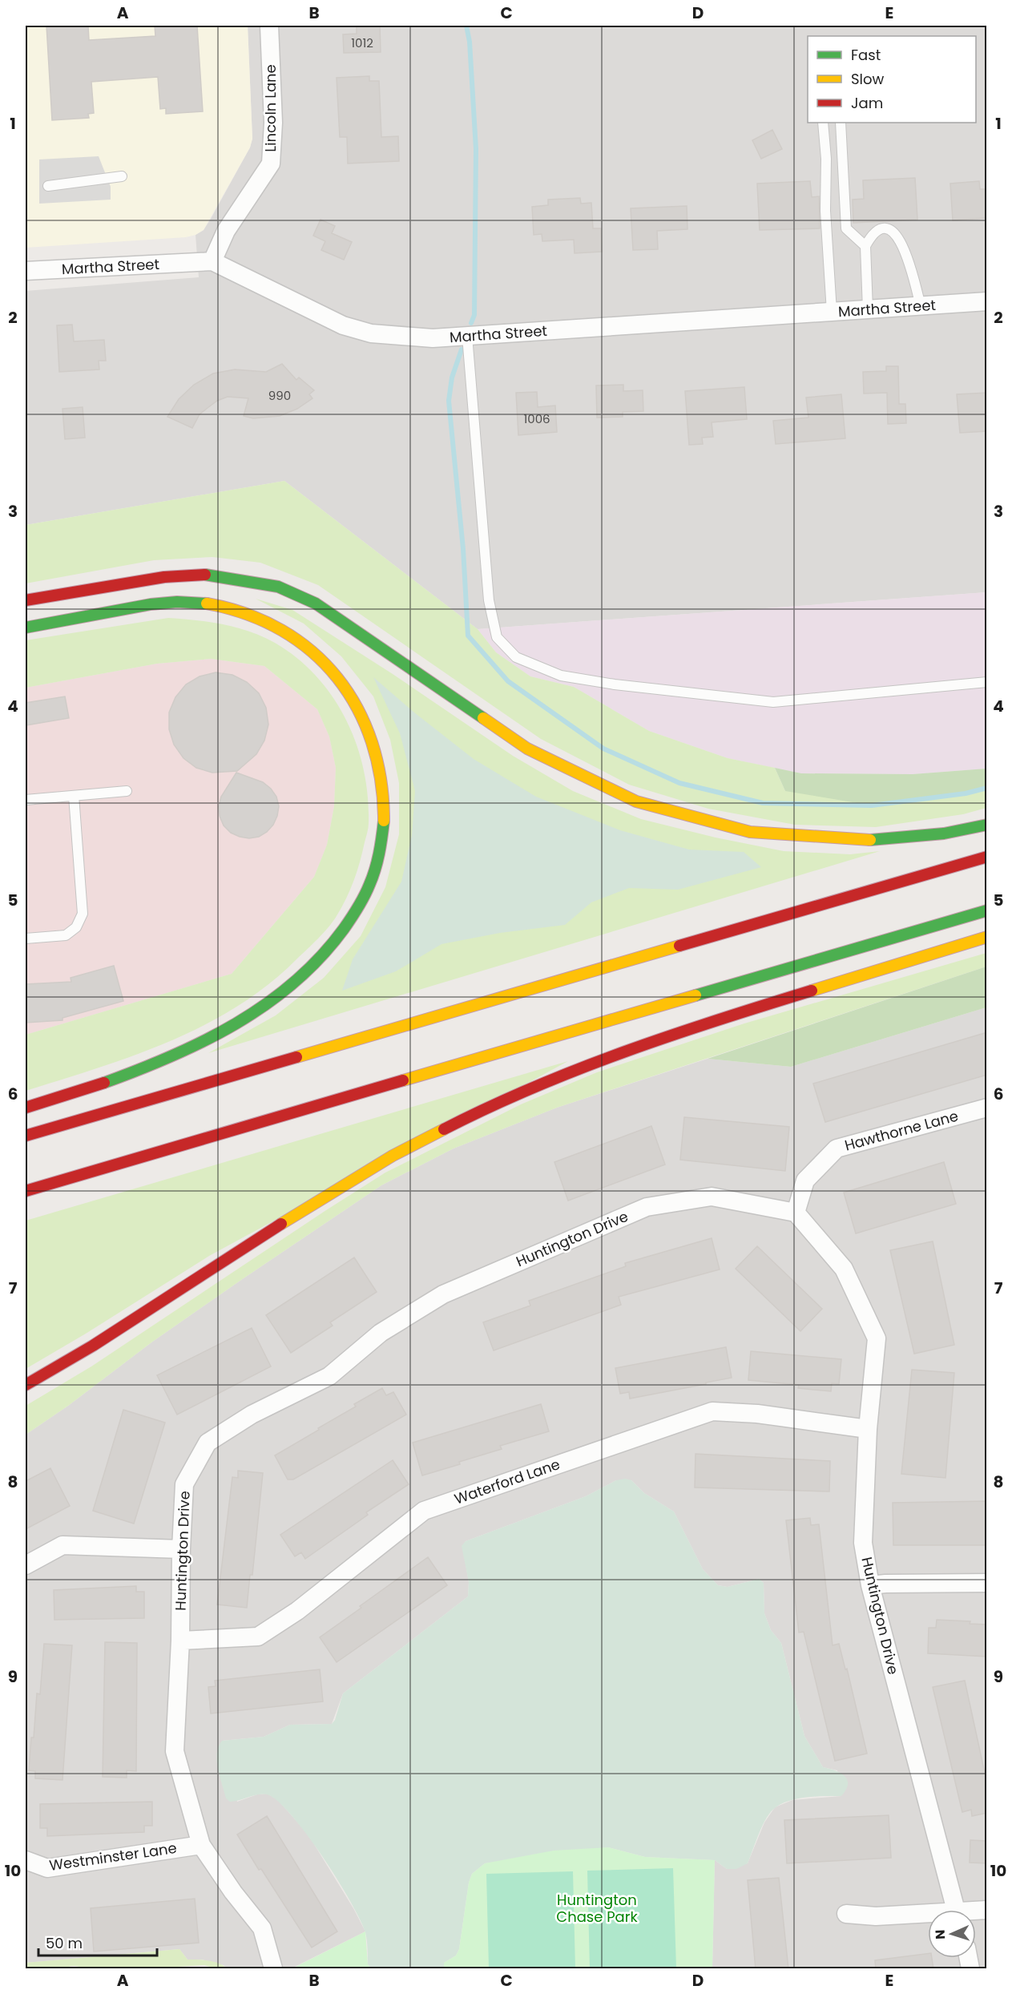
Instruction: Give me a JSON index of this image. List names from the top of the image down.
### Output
{
  "streets": {
    "street": [
      "Lincoln Lane",
      "Martha Street",
      "Hawthorne Lane",
      "Huntington Drive",
      "Waterford Lane",
      "Westminster Lane"
    ]
  },
  "crossings": [
    ["Lincoln Lane", "Martha Street"],
    ["Hawthorne Lane", "Huntington Drive"],
    ["Huntington Drive", "Waterford Lane"],
    ["Huntington Drive", "Westminster Lane"]
  ],
  "parks": ["Huntington Chase Park"],
  "house_numbers": ["1012", "990", "1006"],
  "legend": ["Fast", "Slow", "Jam"],
  "scale_bar": "50 m",
  "north": "left",
  "grid": {
    "columns": [
      "A",
      "B",
      "C",
      "D",
      "E"
    ],
    "rows": [
      "1",
      "2",
      "3",
      "4",
      "5",
      "6",
      "7",
      "8",
      "9",
      "10"
    ]
  }
}
